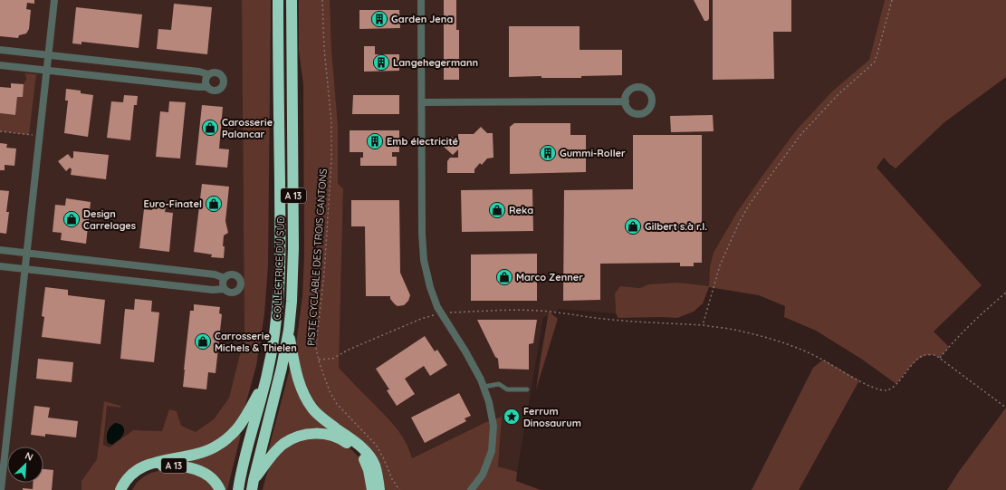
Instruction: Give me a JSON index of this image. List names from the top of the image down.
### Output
{
  "streets": {
    "highway": ["A 13", "COLLECTRICE DU SUD"],
    "path": ["PISTE CYCLABLE DES TROIS CANTONS"]
  },
  "crossings": [
    ["A 13", "COLLECTRICE DU SUD"]
  ],
  "places": {
    "building": [
      "Garden Jena",
      "Langehegermann",
      "Emb électricité",
      "Gummi-Roller"
    ],
    "shop": [
      "Carosserie Palancar",
      "Euro-Finatel",
      "Reka",
      "Design Carrelages",
      "Gilbert s.à r.l.",
      "Marco Zenner",
      "Carrosserie Michels & Thielen"
    ],
    "place": ["Ferrum Dinosaurum"]
  },
  "north": "top right"
}
